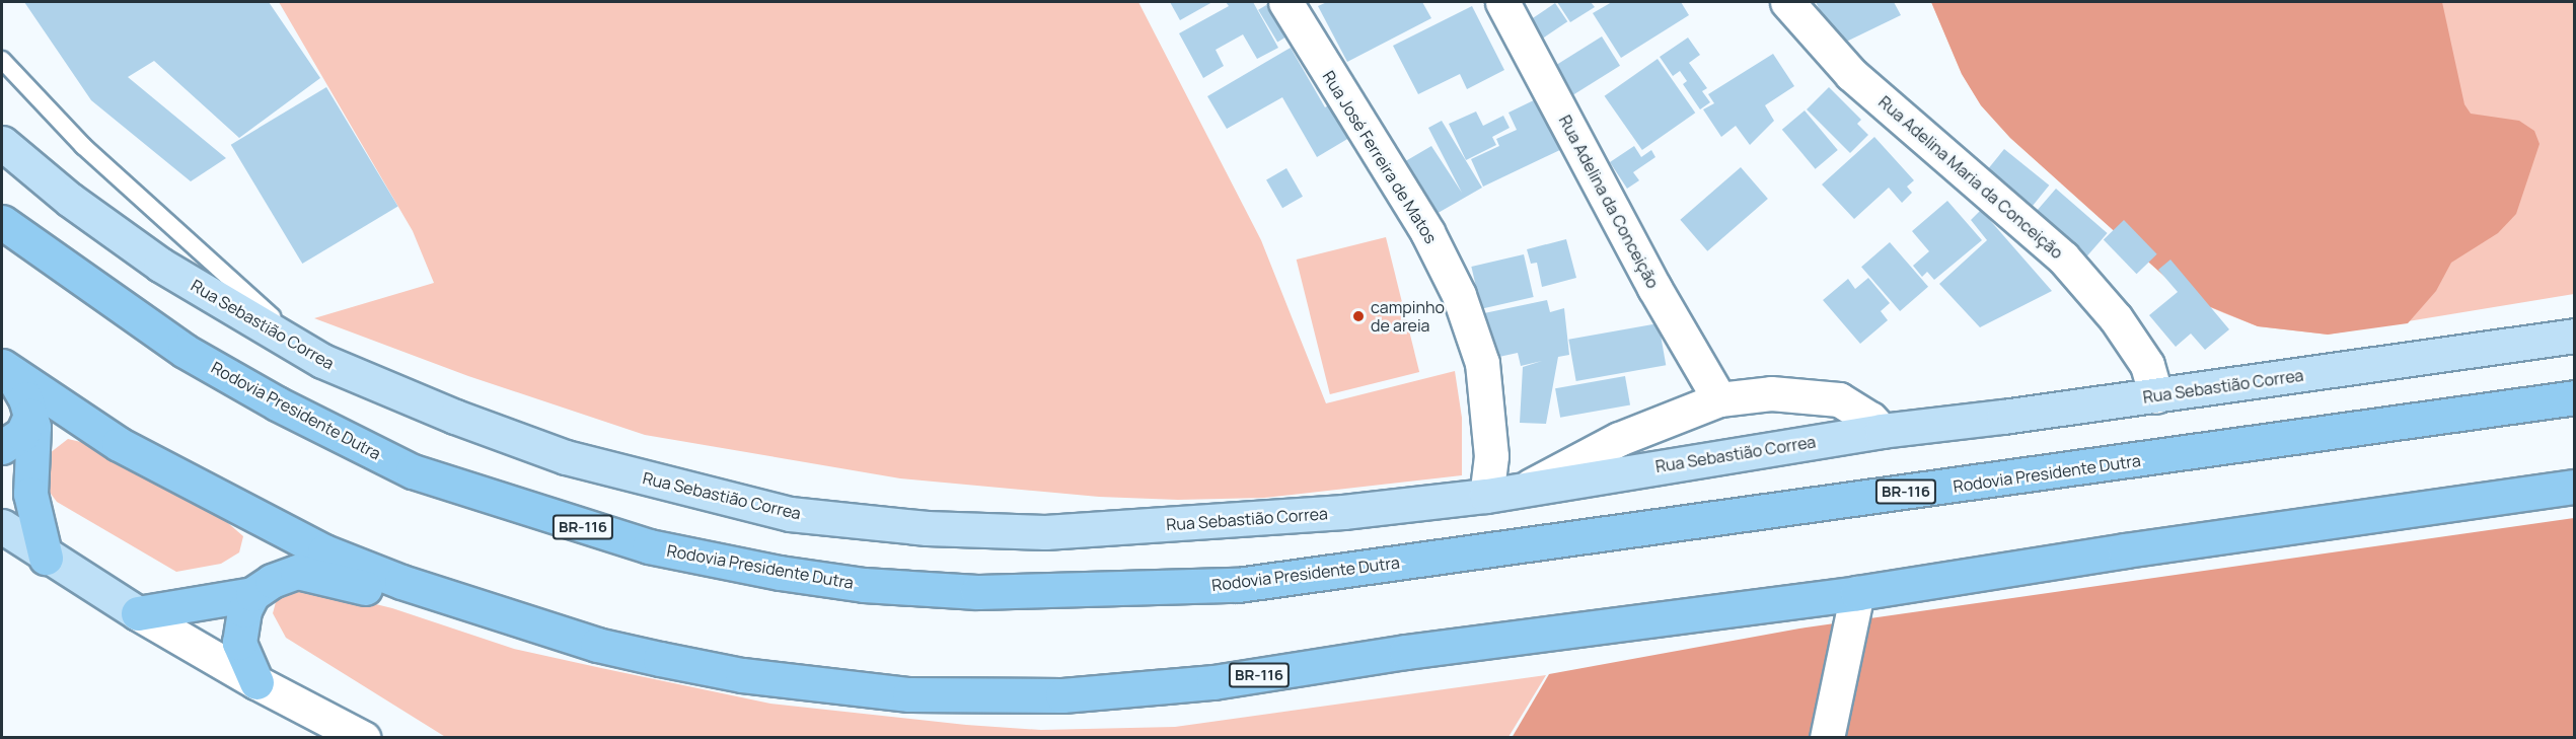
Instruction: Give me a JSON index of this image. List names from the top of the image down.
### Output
{
  "streets": {
    "highway": ["Rodovia Presidente Dutra", "BR-116"],
    "main road": ["Rua Sebastião Correa"],
    "street": ["Rua José Ferreira de Matos", "Rua Adelina Maria da Conceição", "Rua Adelina da Conceição"]
  },
  "crossings": [
    ["Rua José Ferreira de Matos", "Rua Sebastião Correa"],
    ["Rua Adelina Maria da Conceição", "Rua Sebastião Correa"]
  ],
  "places": ["campinho de areia"]
}
